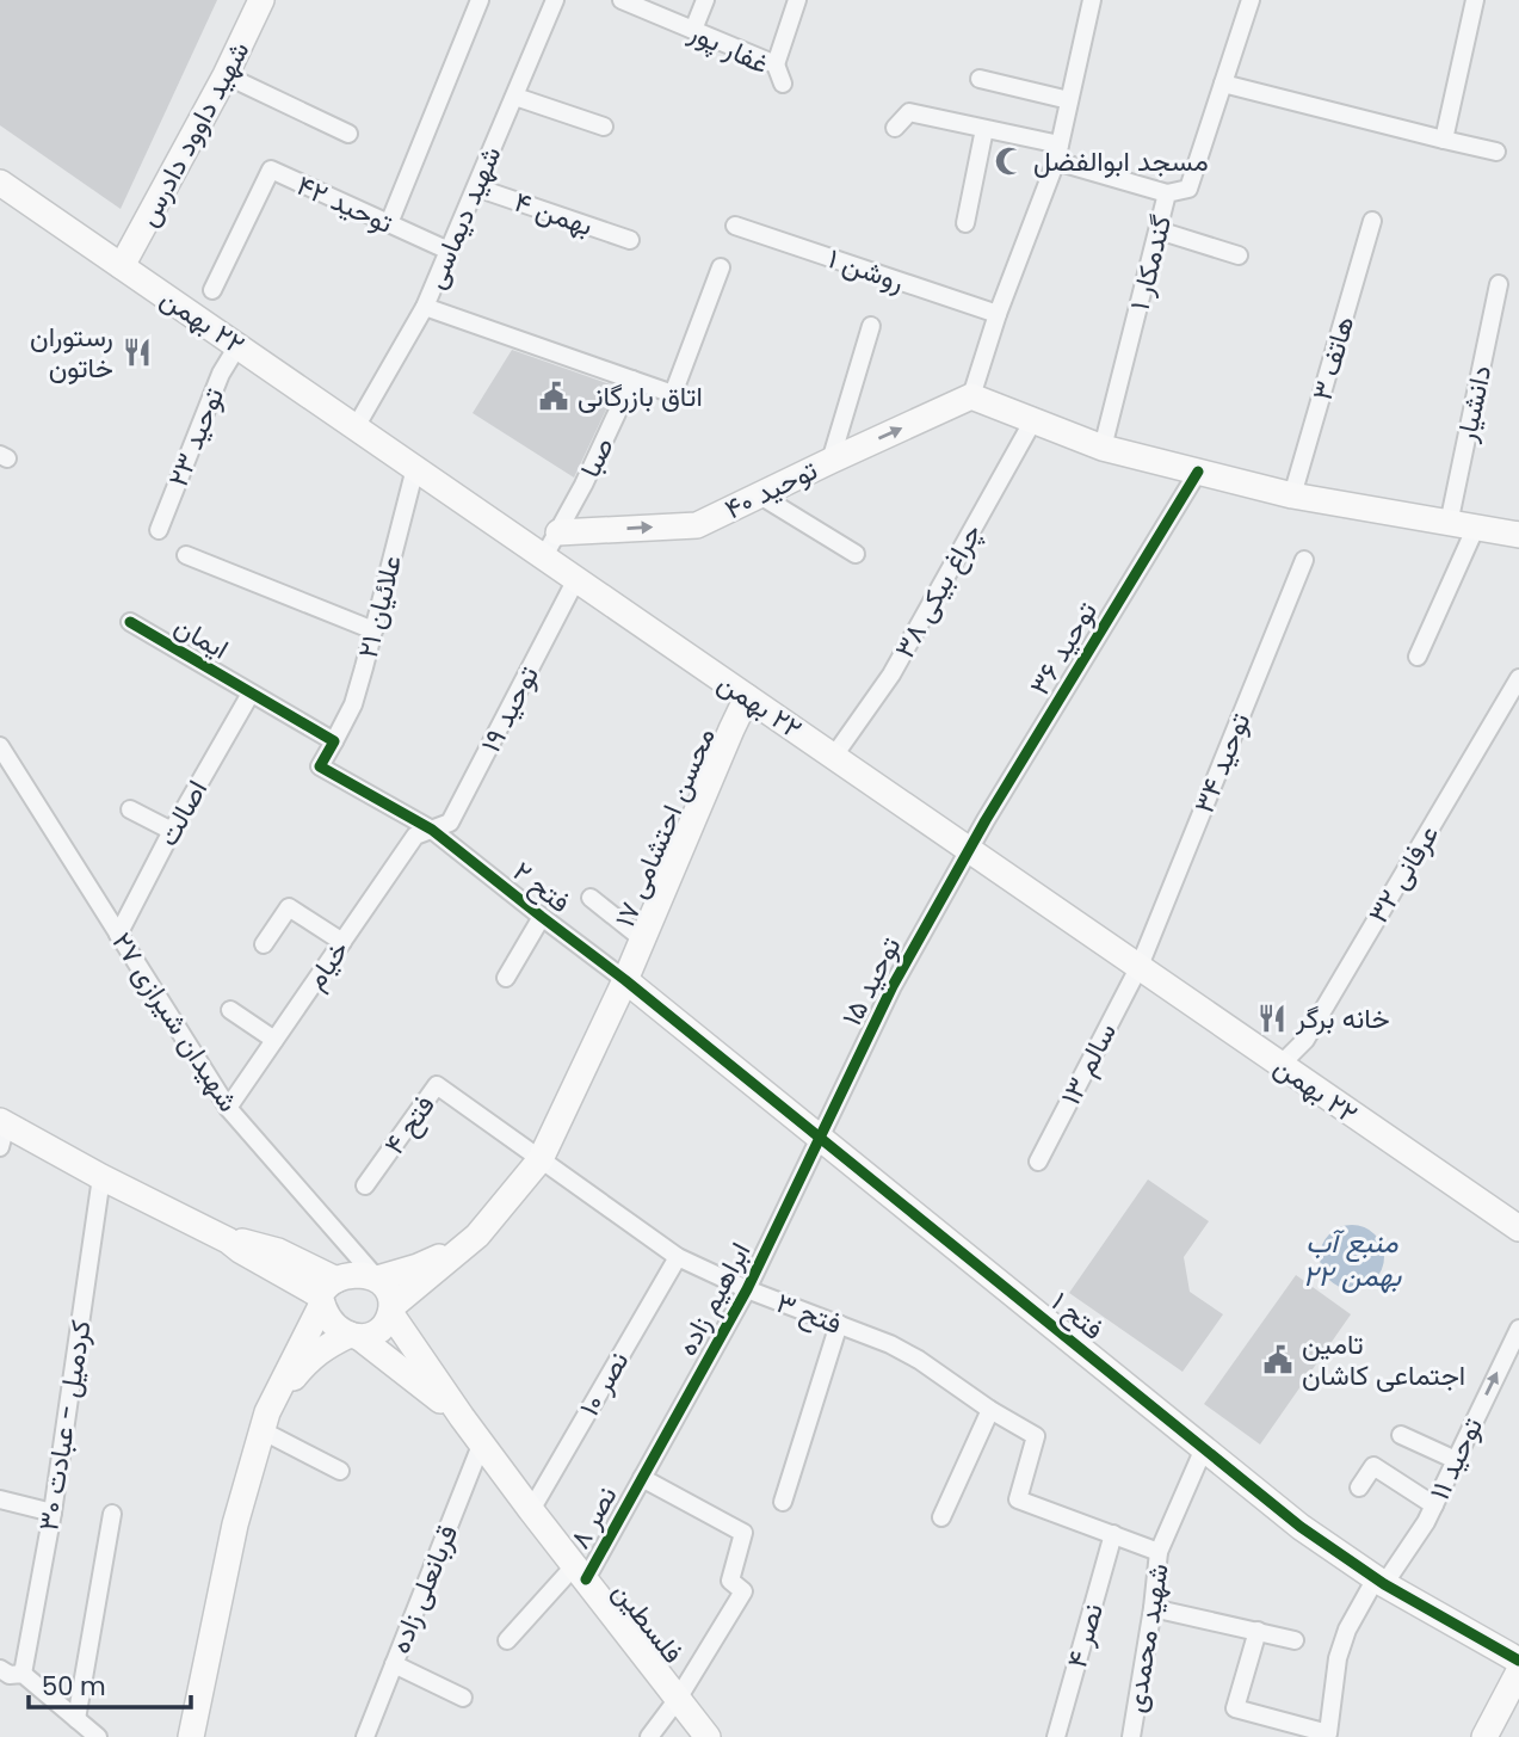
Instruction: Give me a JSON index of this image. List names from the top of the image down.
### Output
{
  "streets": {
    "street": [
      "غفار پور",
      "شهید داوود دادرس",
      "توحید ۴۲",
      "بهمن ۴",
      "شهید دیماسی",
      "گندمکار ۱",
      "روشن ۱",
      "٢٢ بهمن",
      "هاتف ۳",
      "دانشیار",
      "توحید ۲۳",
      "صبا",
      "توحید ۴۰",
      "چراغ بیکی ۳۸",
      "علائیان ۲۱",
      "ایمان",
      "توحید ۳۶",
      "توحید ۱۹",
      "توحید ۳۴",
      "اصالت",
      "محسن احتشامی ۱۷",
      "عرفانی ۳۲",
      "فتح ۲",
      "خیام",
      "توحید ۱۵",
      "شهیدان شیرازی ۲۷",
      "سالم ۱۳",
      "فتح ۴",
      "ابراهیم زاده",
      "فتح ۳",
      "فتح ۱",
      "نصر ۱۰",
      "کردمیل - عبادت ۳۰",
      "توحید ۱۱",
      "نصر ۸",
      "قربانعلی زاده",
      "فلسطین",
      "نصر ۴",
      "شهید محمدی"
    ]
  },
  "crossings": [
    ["شهید داوود دادرس", "٢٢ بهمن"],
    ["توحید ۴۲", "شهید دیماسی"],
    ["بهمن ۴", "شهید دیماسی"],
    ["شهید دیماسی", "٢٢ بهمن"],
    ["٢٢ بهمن", "توحید ۲۳"],
    ["٢٢ بهمن", "صبا"],
    ["٢٢ بهمن", "چراغ بیکی ۳۸"],
    ["٢٢ بهمن", "علائیان ۲۱"],
    ["٢٢ بهمن", "توحید ۳۶"],
    ["٢٢ بهمن", "توحید ۱۹"],
    ["٢٢ بهمن", "توحید ۳۴"],
    ["٢٢ بهمن", "محسن احتشامی ۱۷"],
    ["٢٢ بهمن", "عرفانی ۳۲"],
    ["٢٢ بهمن", "توحید ۱۵"],
    ["٢٢ بهمن", "سالم ۱۳"],
    ["صبا", "توحید ۴۰"],
    ["علائیان ۲۱", "ایمان"],
    ["علائیان ۲۱", "فتح ۲"],
    ["ایمان", "اصالت"],
    ["ایمان", "فتح ۲"],
    ["توحید ۳۶", "توحید ۱۵"],
    ["توحید ۱۹", "فتح ۲"],
    ["توحید ۱۹", "خیام"],
    ["توحید ۳۴", "سالم ۱۳"],
    ["اصالت", "شهیدان شیرازی ۲۷"],
    ["محسن احتشامی ۱۷", "فتح ۲"],
    ["محسن احتشامی ۱۷", "شهیدان شیرازی ۲۷"],
    ["محسن احتشامی ۱۷", "فتح ۴"],
    ["محسن احتشامی ۱۷", "فتح ۳"],
    ["محسن احتشامی ۱۷", "فتح ۱"],
    ["فتح ۲", "خیام"],
    ["فتح ۲", "فتح ۱"],
    ["خیام", "شهیدان شیرازی ۲۷"],
    ["توحید ۱۵", "ابراهیم زاده"],
    ["توحید ۱۵", "فتح ۱"],
    ["فتح ۴", "فتح ۳"],
    ["ابراهیم زاده", "فتح ۳"],
    ["ابراهیم زاده", "فتح ۱"],
    ["ابراهیم زاده", "نصر ۸"],
    ["فتح ۳", "نصر ۱۰"],
    ["فتح ۳", "نصر ۴"],
    ["فتح ۱", "توحید ۱۱"],
    ["فتح ۱", "شهید محمدی"],
    ["نصر ۱۰", "فلسطین"],
    ["نصر ۸", "فلسطین"],
    ["قربانعلی زاده", "فلسطین"]
  ],
  "one_way": ["توحید ۴۰"],
  "water": ["منبع آب ۲۲ بهمن"],
  "places": {
    "mosque": ["مسجد ابوالفضل"],
    "restaurant": ["رستوران خاتون", "خانه برگر"],
    "public building": ["اتاق بازرگانی", "تامین اجتماعی کاشان"]
  },
  "scale_bar": "50 m"
}
